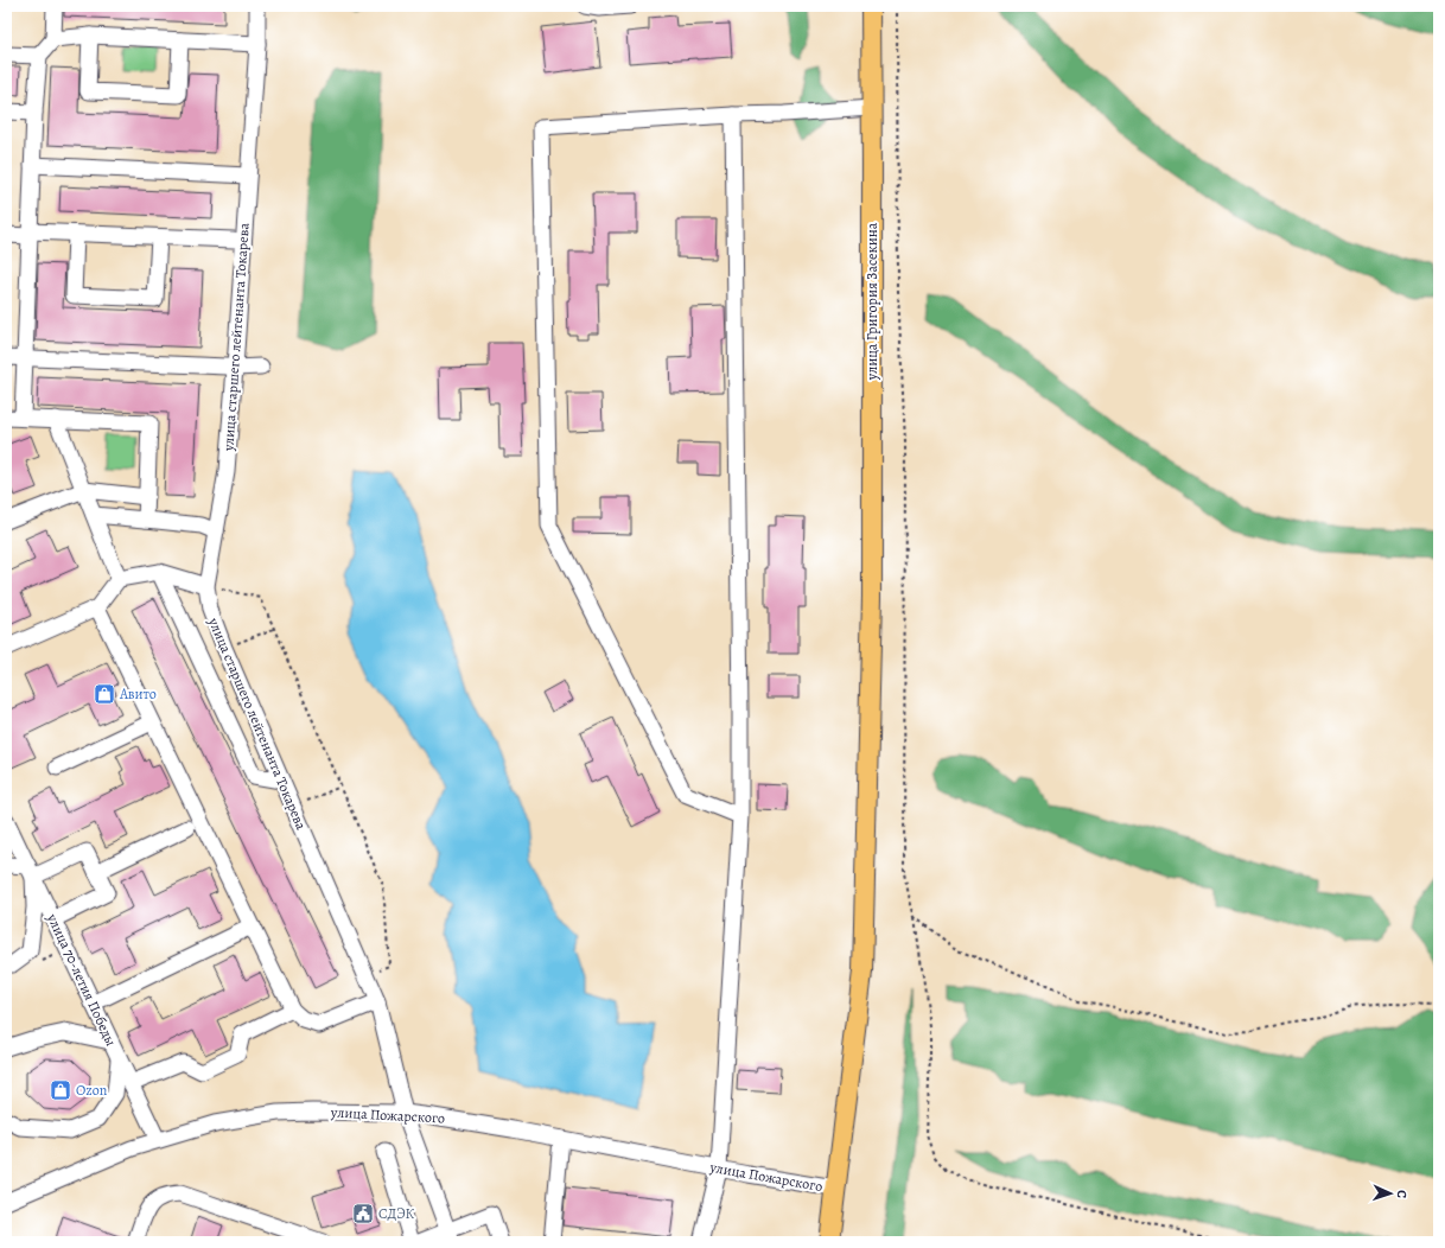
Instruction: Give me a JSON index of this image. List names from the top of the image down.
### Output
{
  "streets": {
    "main road": ["улица Григория Засекина"],
    "street": ["улица старшего лейтенанта Токарева", "улица 70-летия Победы", "улица Пожарского"]
  },
  "crossings": [
    ["улица Григория Засекина", "улица Пожарского"],
    ["улица старшего лейтенанта Токарева", "улица Пожарского"],
    ["улица 70-летия Победы", "улица Пожарского"]
  ],
  "places": {
    "shop": ["Авито", "Ozon"],
    "public building": ["СДЭК"]
  },
  "north": "right"
}
